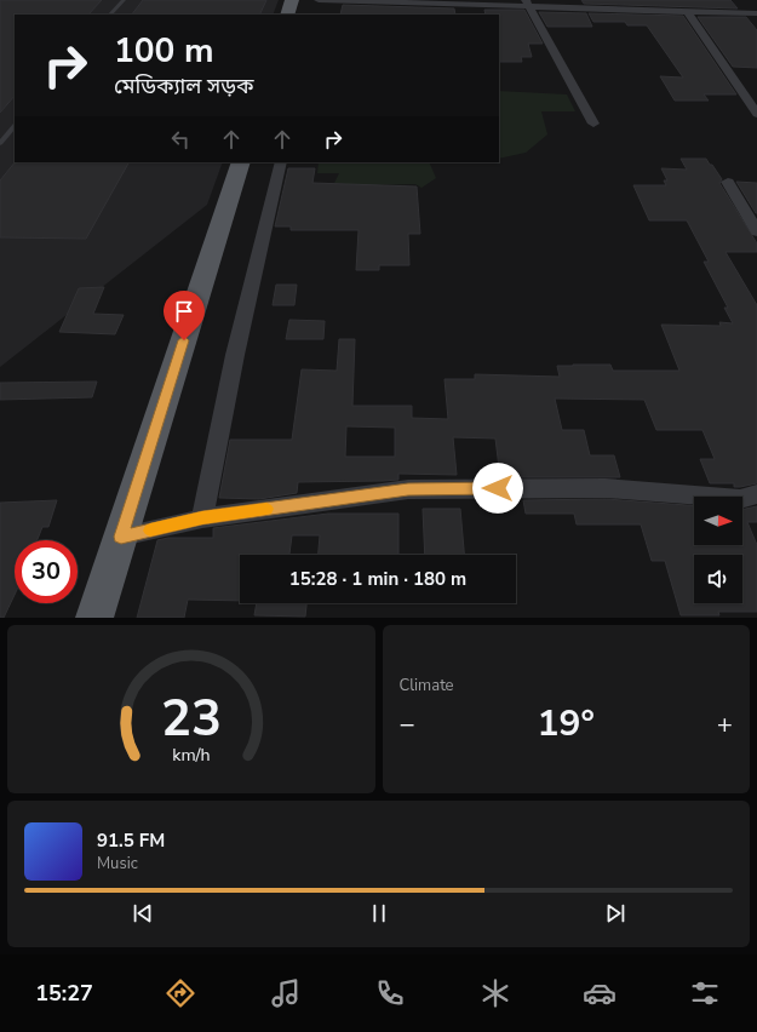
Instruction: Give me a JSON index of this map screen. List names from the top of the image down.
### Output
{
  "north": "right",
  "page": {
    "turn": ["100 m", "মেডিক্যাল সড়ক"],
    "limit": "30",
    "trip": "15:28 · 1 min · 180 m",
    "tile": "Climate",
    "heat": ["−", "19°", "+"],
    "song": ["91.5 FM", "Music"],
    "tabs": "15:27",
    "gauge": ["23", "km/h"]
  }
}
